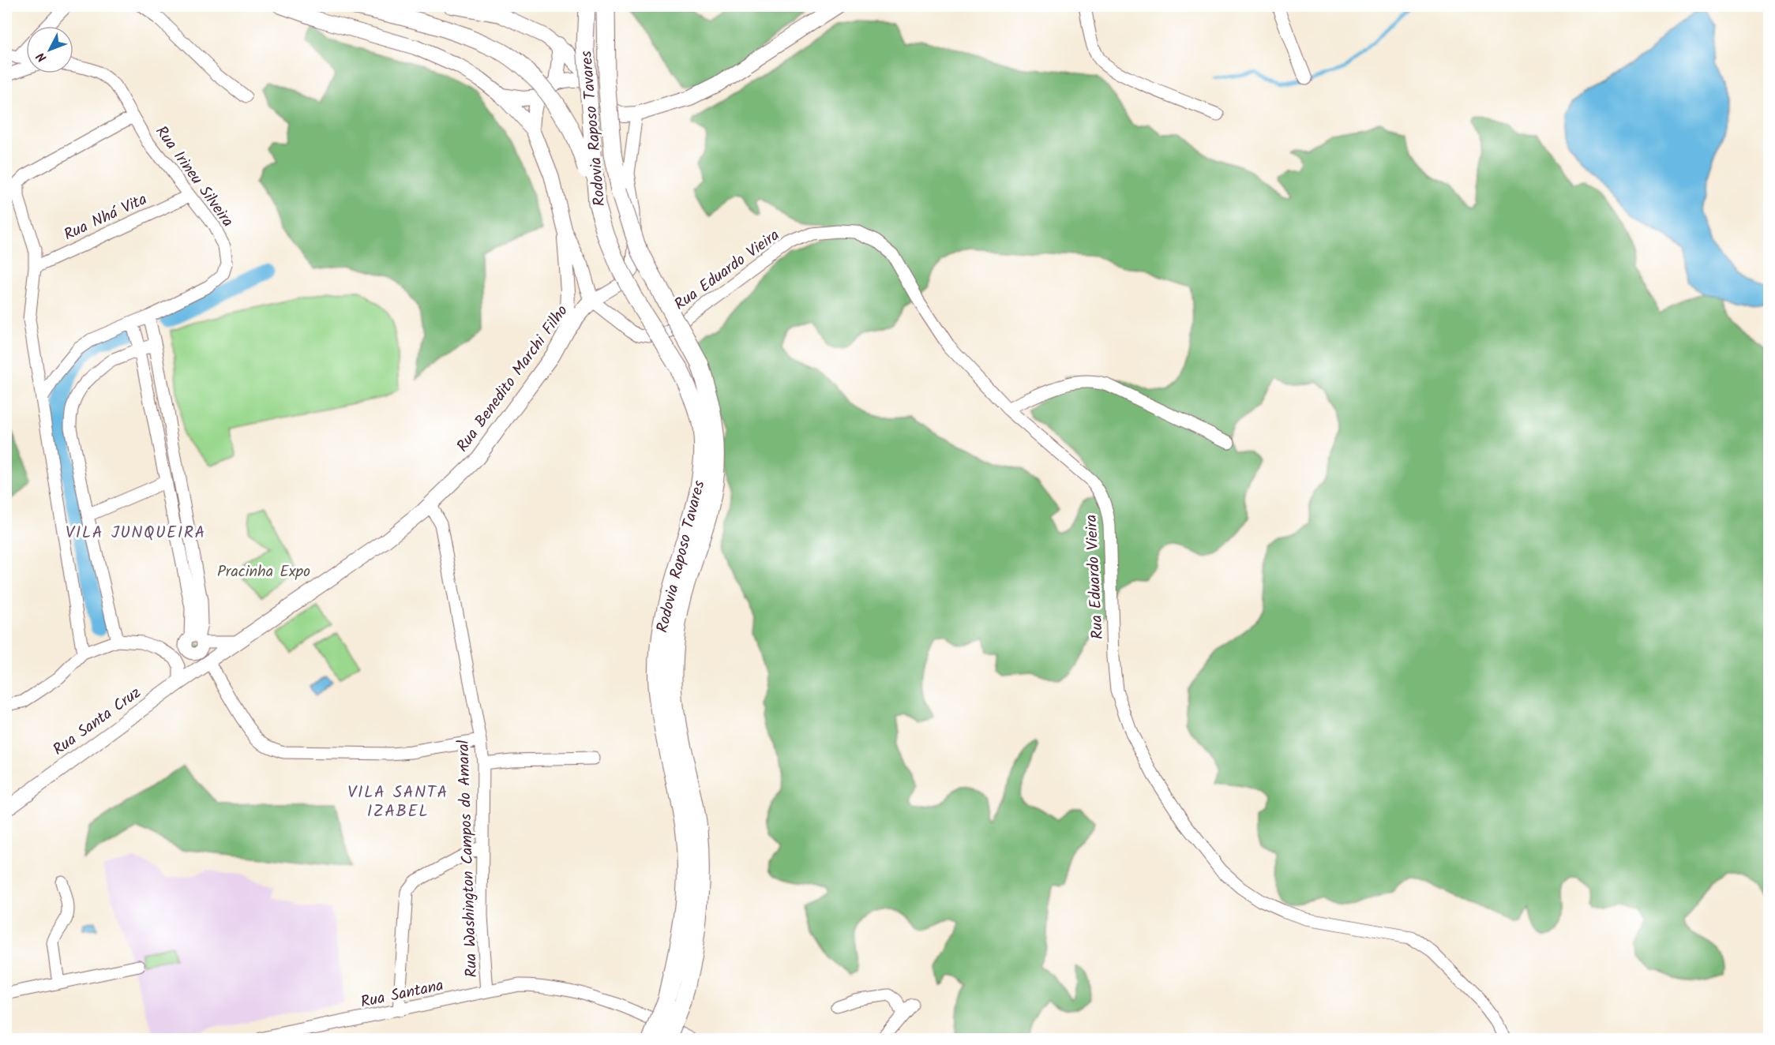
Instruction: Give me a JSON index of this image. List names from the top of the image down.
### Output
{
  "streets": {
    "highway": ["Rodovia Raposo Tavares"],
    "main road": ["Rua Benedito Marchi Filho", "Rua Santa Cruz"],
    "street": [
      "Rua Irineu Silveira",
      "Rua Nhá Vita",
      "Rua Eduardo Vieira",
      "Rua Washington Campos do Amaral",
      "Rua Santana"
    ]
  },
  "crossings": [
    ["Rua Irineu Silveira", "Rua Nhá Vita"],
    ["Rua Eduardo Vieira", "Rua Benedito Marchi Filho"],
    ["Rua Benedito Marchi Filho", "Rua Santa Cruz"],
    ["Rua Benedito Marchi Filho", "Rua Washington Campos do Amaral"],
    ["Rua Washington Campos do Amaral", "Rua Santana"]
  ],
  "districts": ["VILA JUNQUEIRA", "VILA SANTA IZABEL"],
  "parks": ["Pracinha Expo"],
  "north": "bottom left"
}
